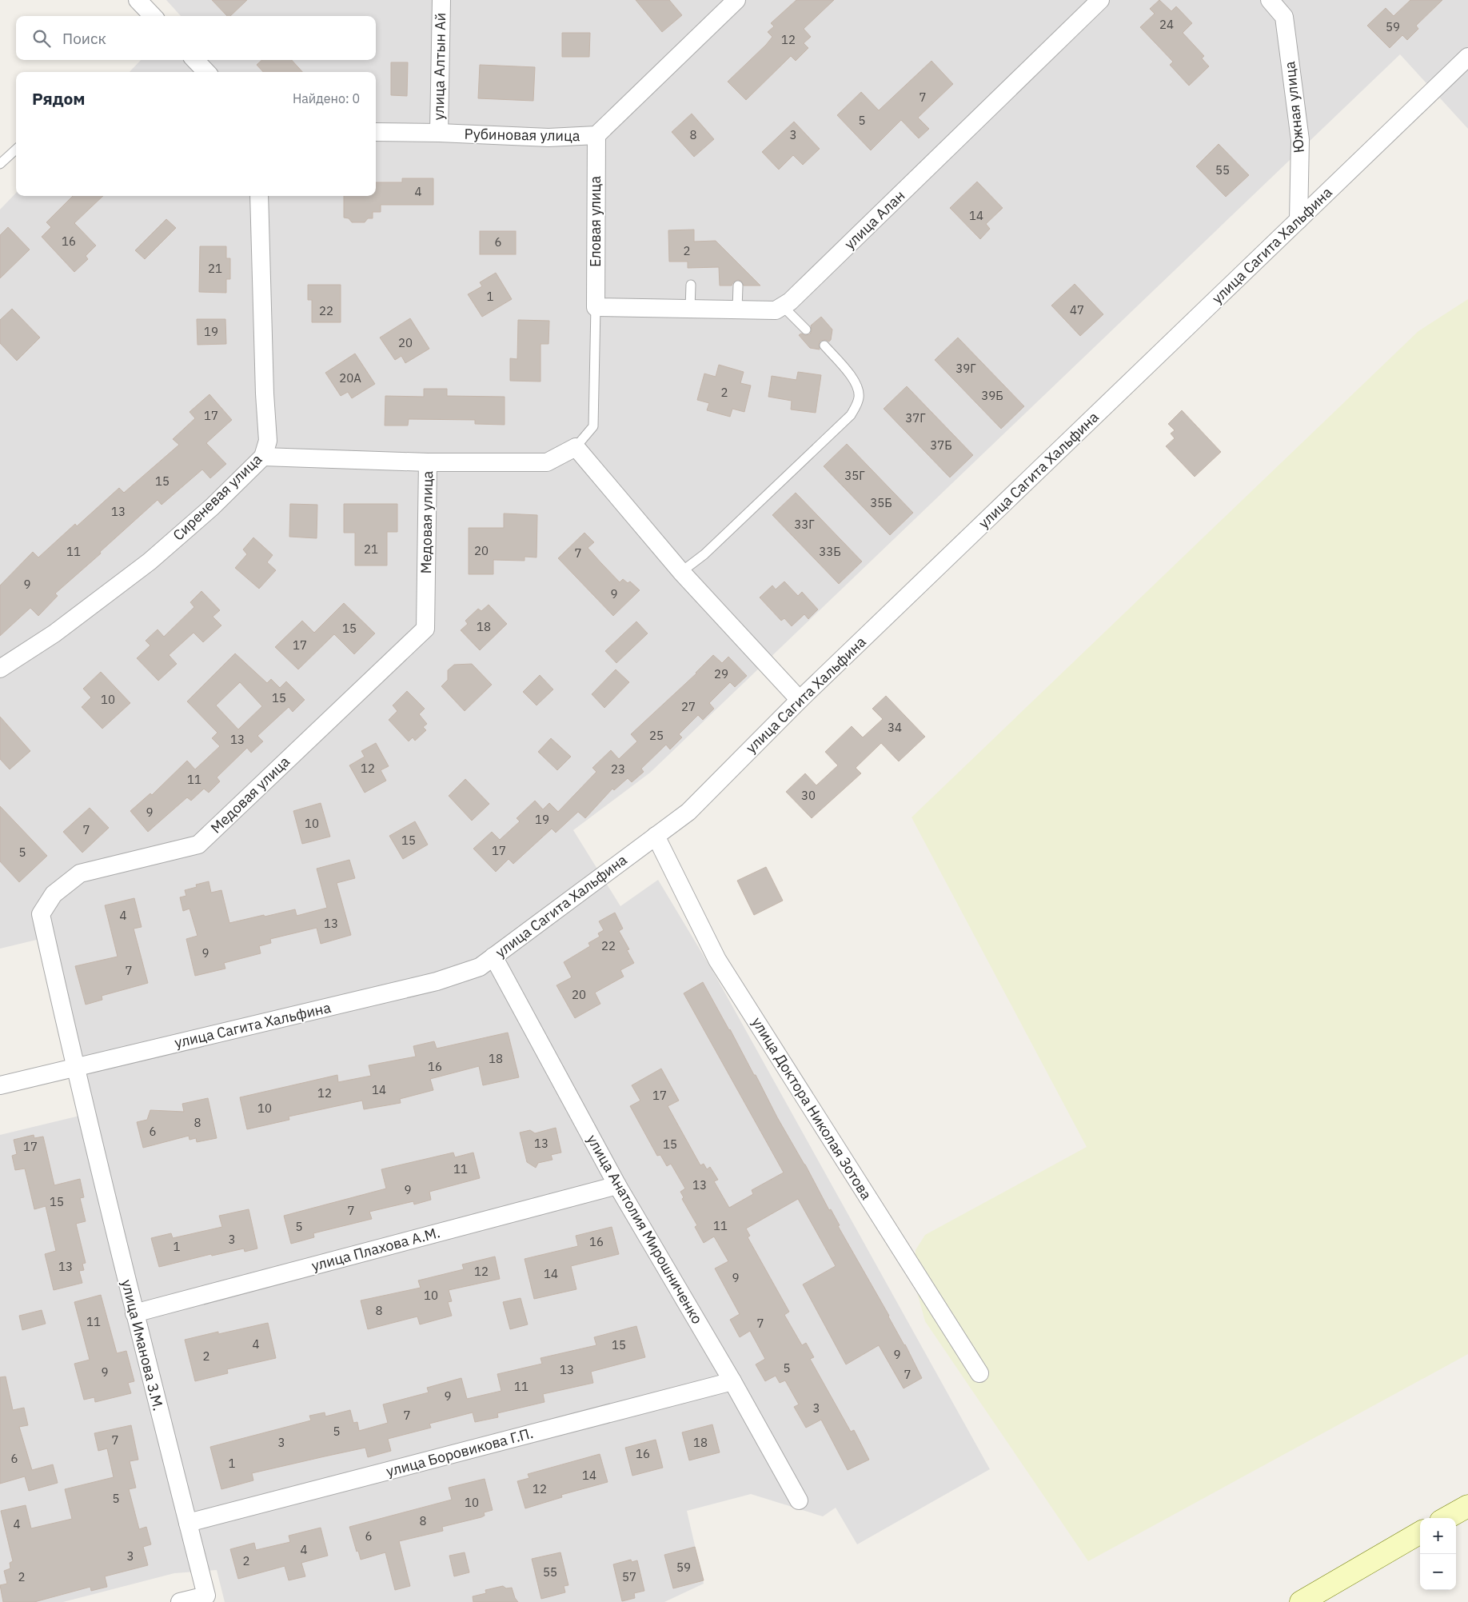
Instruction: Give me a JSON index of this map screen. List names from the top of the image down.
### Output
{
  "streets": {
    "street": [
      "улица Алтын Ай",
      "Южная улица",
      "Рубиновая улица",
      "улица Алан",
      "Еловая улица",
      "улица Сагита Хальфина",
      "Сиреневая улица",
      "Медовая улица",
      "улица Доктора Николая Зотова",
      "улица Анатолия Мирошниченко",
      "улица Плахова А.М.",
      "улица Иманова З.М.",
      "улица Боровикова Г.П."
    ]
  },
  "crossings": [
    ["улица Алтын Ай", "Рубиновая улица"],
    ["Южная улица", "улица Сагита Хальфина"],
    ["Рубиновая улица", "Еловая улица"],
    ["улица Алан", "Еловая улица"],
    ["улица Сагита Хальфина", "Медовая улица"],
    ["улица Сагита Хальфина", "улица Доктора Николая Зотова"],
    ["улица Сагита Хальфина", "улица Анатолия Мирошниченко"],
    ["улица Сагита Хальфина", "улица Иманова З.М."],
    ["Медовая улица", "улица Иманова З.М."],
    ["улица Анатолия Мирошниченко", "улица Плахова А.М."],
    ["улица Анатолия Мирошниченко", "улица Боровикова Г.П."],
    ["улица Плахова А.М.", "улица Иманова З.М."],
    ["улица Иманова З.М.", "улица Боровикова Г.П."]
  ],
  "house_numbers": [
    "24",
    "59",
    "12",
    "7",
    "5",
    "8",
    "3",
    "55",
    "4",
    "14",
    "16",
    "6",
    "2",
    "21",
    "1",
    "47",
    "22",
    "19",
    "20",
    "39Г",
    "20А",
    "2",
    "39Б",
    "17",
    "37Г",
    "37Б",
    "35Г",
    "15",
    "35Б",
    "13",
    "33Г",
    "21",
    "20",
    "11",
    "33Б",
    "7",
    "9",
    "9",
    "18",
    "15",
    "17",
    "29",
    "15",
    "10",
    "27",
    "34",
    "25",
    "13",
    "12",
    "23",
    "11",
    "30",
    "9",
    "19",
    "10",
    "7",
    "15",
    "17",
    "5",
    "4",
    "13",
    "22",
    "9",
    "7",
    "20",
    "18",
    "16",
    "14",
    "12",
    "17",
    "10",
    "8",
    "6",
    "13",
    "15",
    "17",
    "11",
    "13",
    "9",
    "15",
    "7",
    "11",
    "5",
    "3",
    "16",
    "1",
    "13",
    "12",
    "14",
    "9",
    "10",
    "8",
    "11",
    "7",
    "4",
    "15",
    "9",
    "2",
    "5",
    "13",
    "9",
    "7",
    "11",
    "9",
    "3",
    "7",
    "5",
    "7",
    "3",
    "18",
    "16",
    "6",
    "1",
    "14",
    "12",
    "5",
    "10",
    "8",
    "4",
    "6",
    "4",
    "3",
    "2",
    "59",
    "55",
    "2",
    "57"
  ],
  "page": {
    "search": "Поиск",
    "heading": ["Рядом", "Найдено: 0"],
    "map_buttons": ["+", "−"]
  }
}
